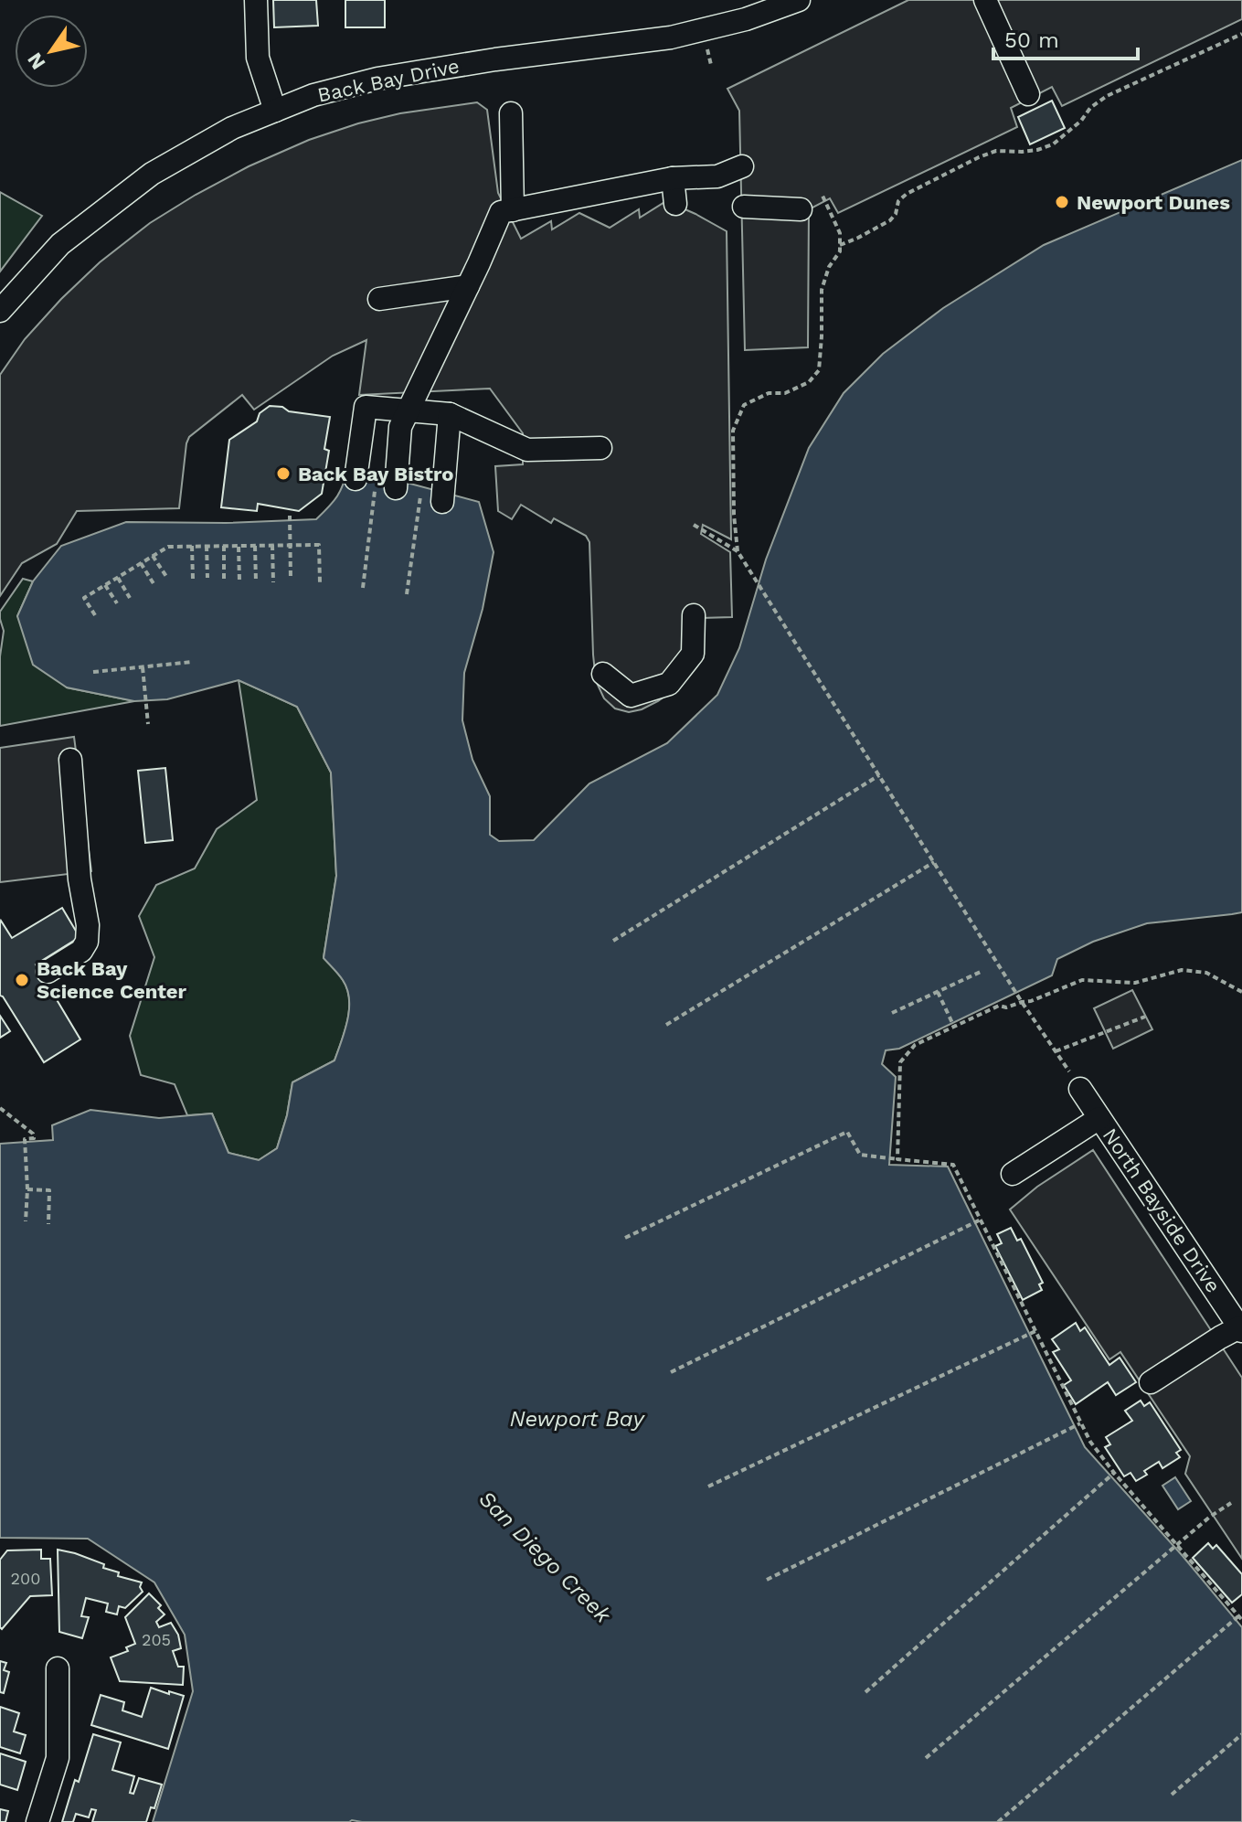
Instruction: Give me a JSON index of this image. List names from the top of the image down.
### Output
{
  "streets": {
    "street": ["Back Bay Drive", "North Bayside Drive"]
  },
  "water": ["Newport Bay", "San Diego Creek"],
  "places": ["Newport Dunes", "Back Bay Bistro", "Back Bay Science Center"],
  "house_numbers": ["200", "205"],
  "scale_bar": "50 m",
  "north": "bottom left"
}
